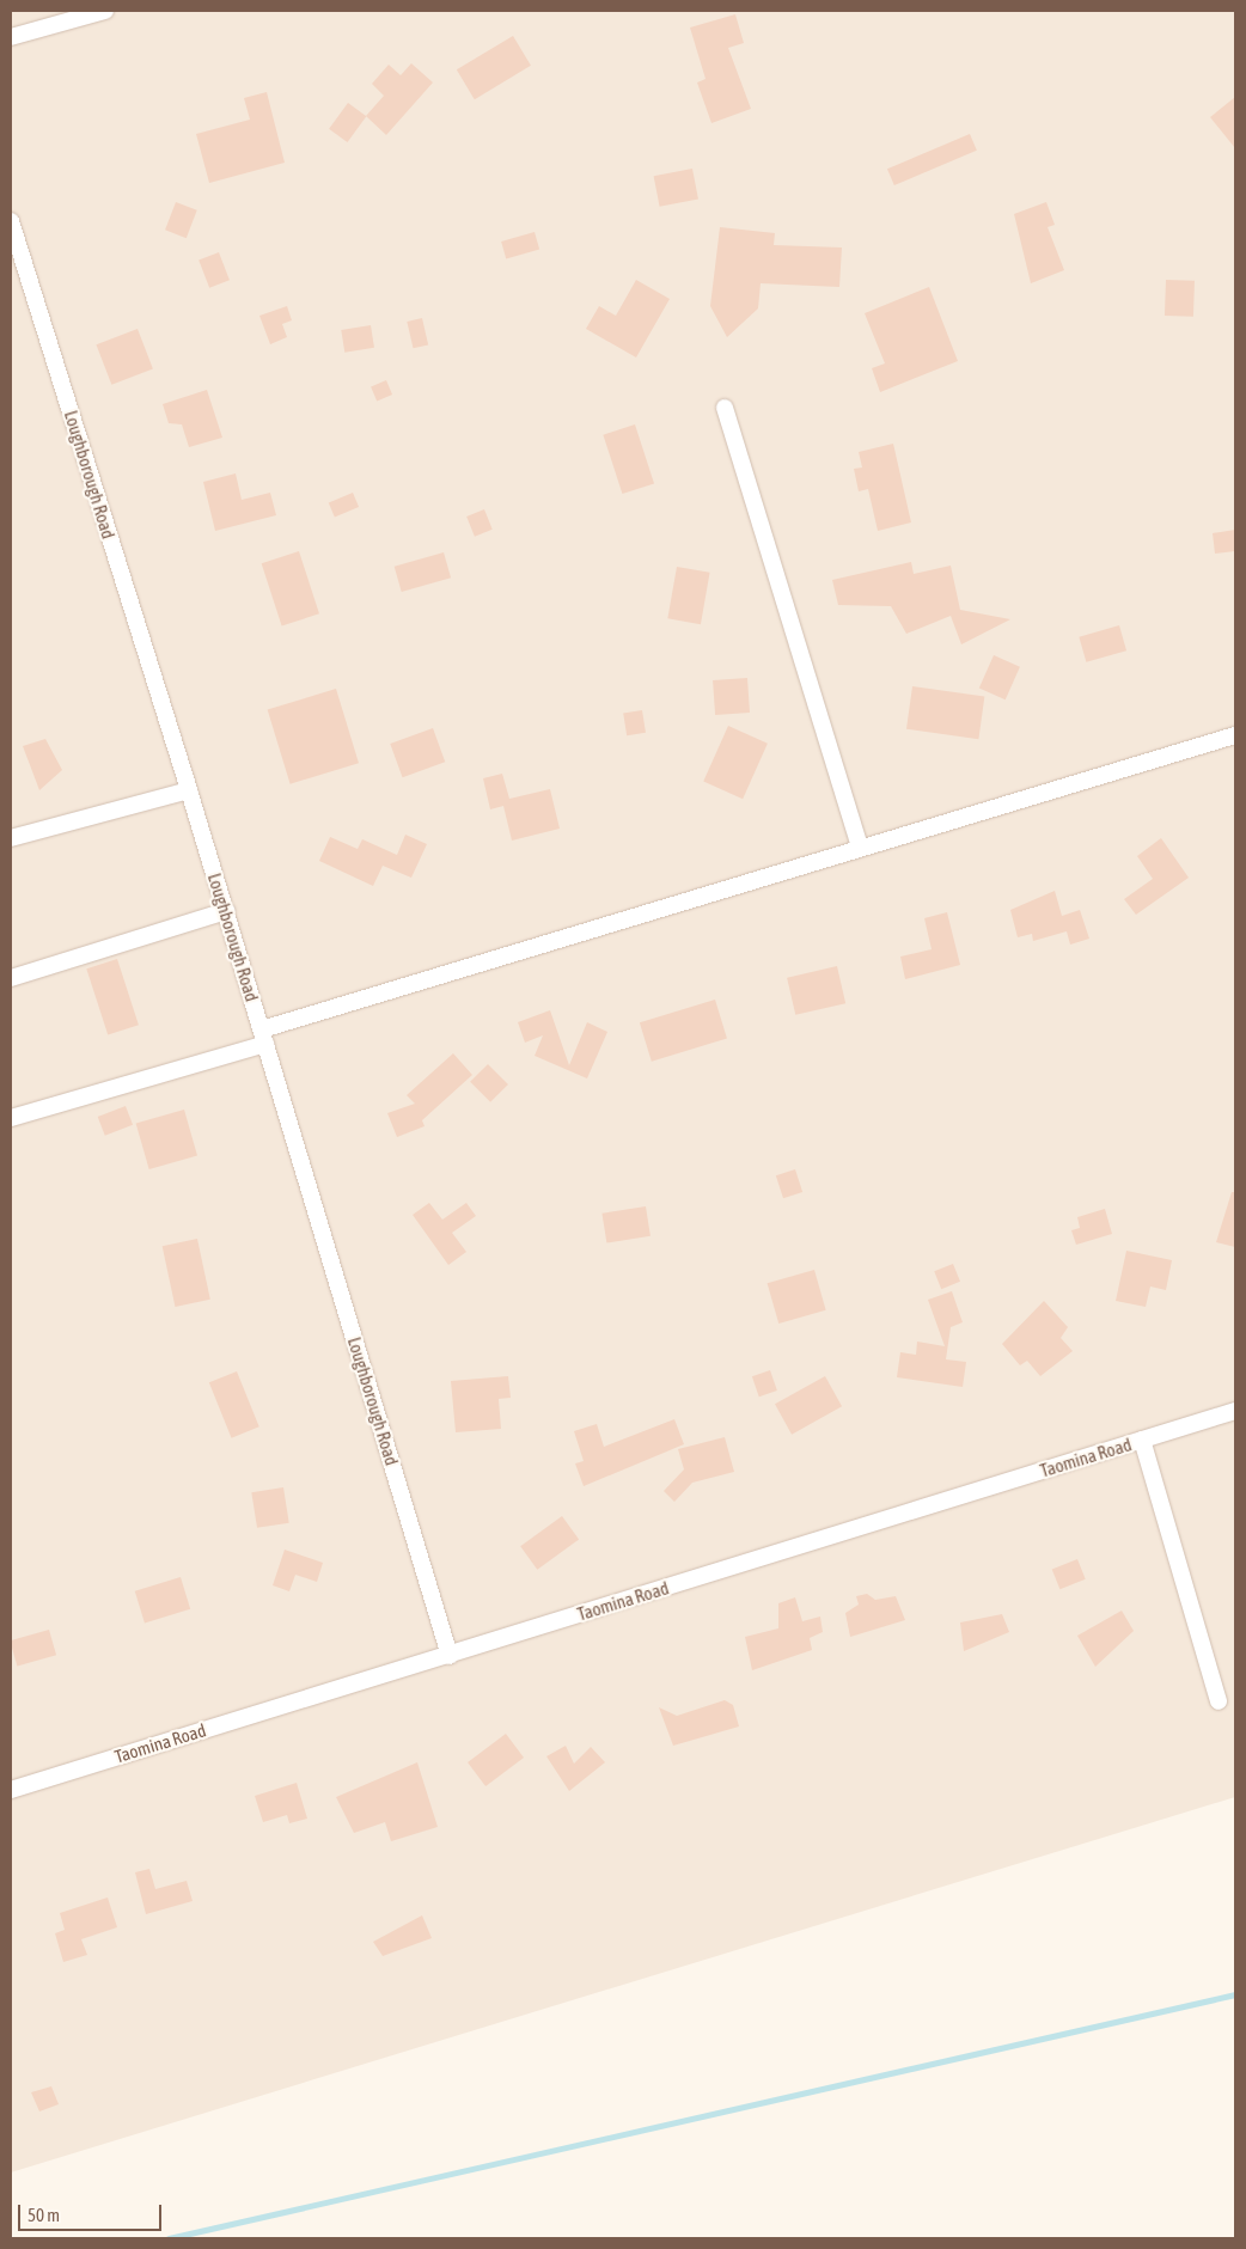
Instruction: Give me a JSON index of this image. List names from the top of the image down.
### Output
{
  "streets": {
    "street": ["Loughborough Road", "Taomina Road"]
  },
  "crossings": [
    ["Loughborough Road", "Taomina Road"]
  ],
  "scale_bar": "50 m"
}
